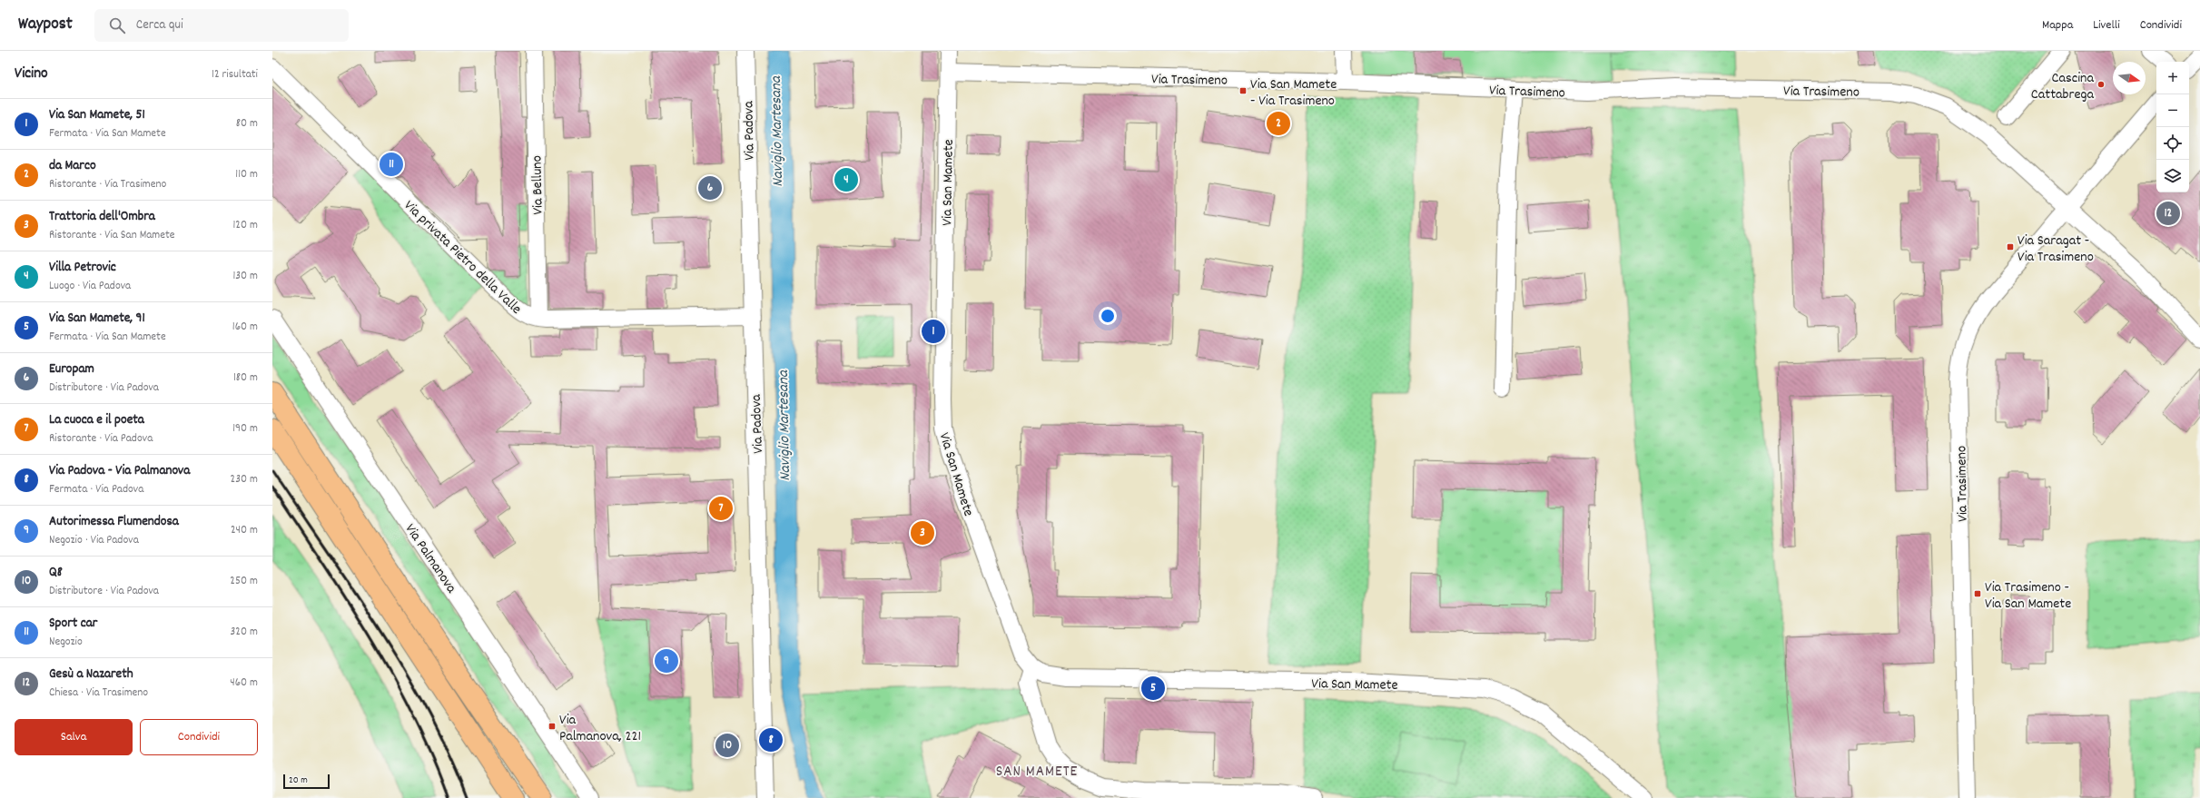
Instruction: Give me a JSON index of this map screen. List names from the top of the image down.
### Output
{
  "streets": {
    "street": [
      "Via Trasimeno",
      "Via Padova",
      "Via San Mamete",
      "Via Belluno",
      "Via privata Pietro della Valle",
      "Via Palmanova"
    ]
  },
  "crossings": [
    ["Via Trasimeno", "Via San Mamete"],
    ["Via Padova", "Via privata Pietro della Valle"],
    ["Via Belluno", "Via privata Pietro della Valle"]
  ],
  "districts": ["SAN MAMETE"],
  "water": ["Naviglio Martesana"],
  "places": {
    "other": ["Cascina Cattabrega"],
    "transit": [
      "Via San Mamete - Via Trasimeno",
      "Via Saragat - Via Trasimeno",
      "Via Trasimeno - Via San Mamete",
      "Via Palmanova, 221"
    ]
  },
  "scale_bar": "20 m",
  "north": "right",
  "page": {
    "header": "Waypost",
    "search": "Cerca qui",
    "nav": ["Mappa", "Livelli", "Condividi"],
    "heading": ["Vicino", "12 risultati"],
    "map_buttons": ["+", "−"],
    "list": [
      {
        "mark": "1",
        "name": "Via San Mamete, 51",
        "note": "Fermata · Via San Mamete",
        "value": "80 m"
      },
      {
        "mark": "2",
        "name": "da Marco",
        "note": "Ristorante · Via Trasimeno",
        "value": "110 m"
      },
      {
        "mark": "3",
        "name": "Trattoria dell'Ombra",
        "note": "Ristorante · Via San Mamete",
        "value": "120 m"
      },
      {
        "mark": "4",
        "name": "Villa Petrovic",
        "note": "Luogo · Via Padova",
        "value": "130 m"
      },
      {
        "mark": "5",
        "name": "Via San Mamete, 91",
        "note": "Fermata · Via San Mamete",
        "value": "160 m"
      },
      {
        "mark": "6",
        "name": "Europam",
        "note": "Distributore · Via Padova",
        "value": "180 m"
      },
      {
        "mark": "7",
        "name": "La cuoca e il poeta",
        "note": "Ristorante · Via Padova",
        "value": "190 m"
      },
      {
        "mark": "8",
        "name": "Via Padova - Via Palmanova",
        "note": "Fermata · Via Padova",
        "value": "230 m"
      },
      {
        "mark": "9",
        "name": "Autorimessa Flumendosa",
        "note": "Negozio · Via Padova",
        "value": "240 m"
      },
      {
        "mark": "10",
        "name": "Q8",
        "note": "Distributore · Via Padova",
        "value": "250 m"
      },
      {
        "mark": "11",
        "name": "Sport car",
        "note": "Negozio",
        "value": "320 m"
      },
      {
        "mark": "12",
        "name": "Gesù a Nazareth",
        "note": "Chiesa · Via Trasimeno",
        "value": "460 m"
      }
    ],
    "pins": [
      "2",
      "11",
      "4",
      "6",
      "12",
      "1",
      "7",
      "3",
      "9",
      "5",
      "8",
      "10"
    ],
    "buttons": ["Salva", "Condividi"],
    "scale": "20 m"
  }
}
